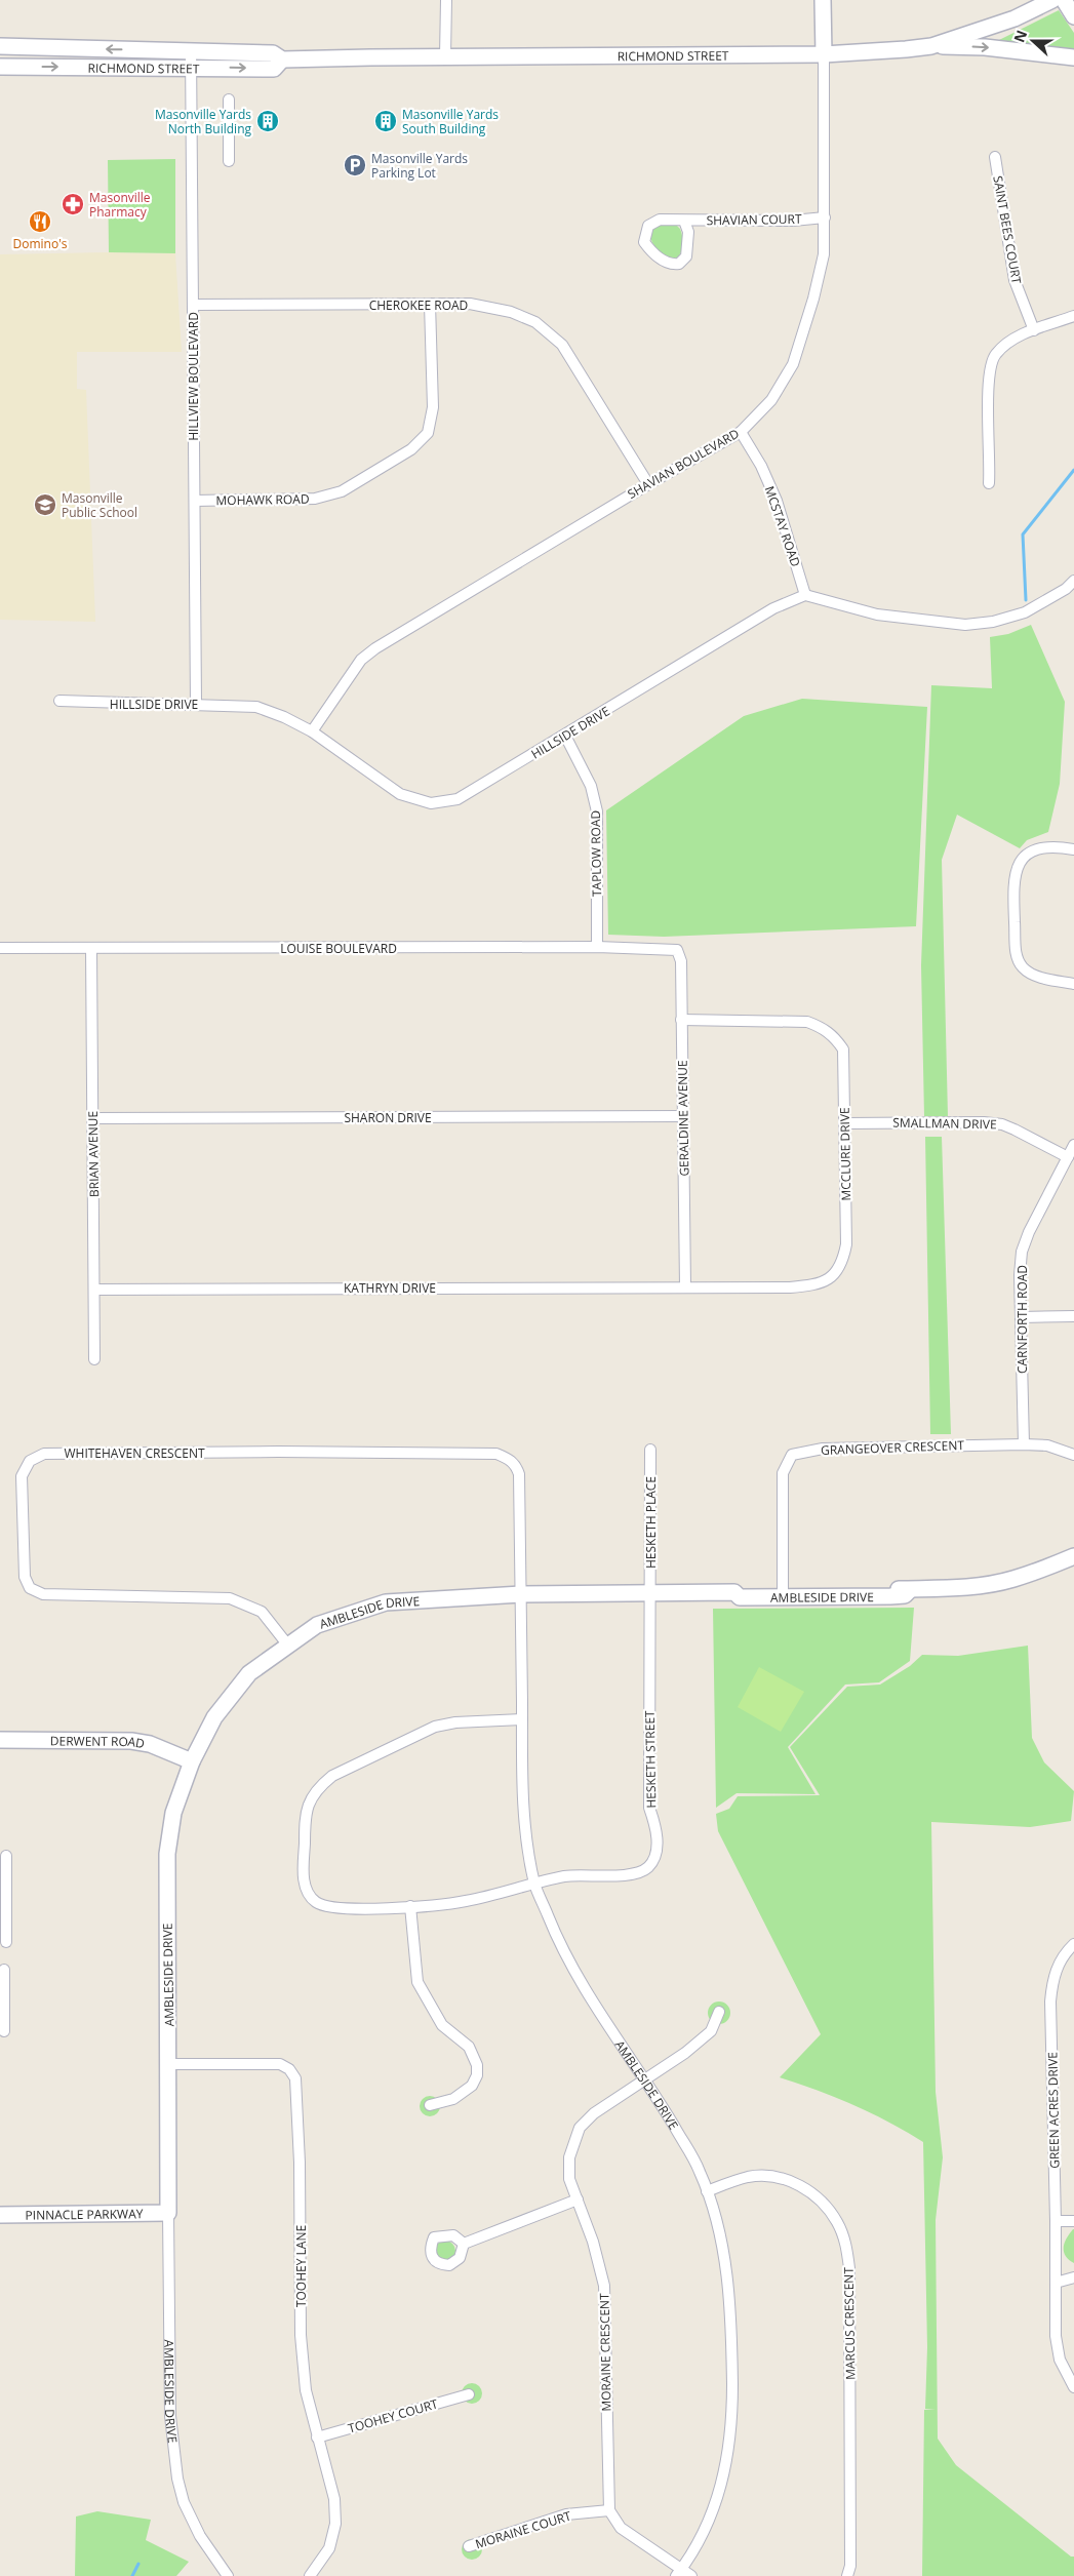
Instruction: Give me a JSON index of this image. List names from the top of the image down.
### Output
{
  "streets": {
    "street": [
      "RICHMOND STREET",
      "SHAVIAN COURT",
      "SAINT BEES COURT",
      "CHEROKEE ROAD",
      "HILLVIEW BOULEVARD",
      "SHAVIAN BOULEVARD",
      "MOHAWK ROAD",
      "MCSTAY ROAD",
      "HILLSIDE DRIVE",
      "TAPLOW ROAD",
      "LOUISE BOULEVARD",
      "SHARON DRIVE",
      "GERALDINE AVENUE",
      "SMALLMAN DRIVE",
      "BRIAN AVENUE",
      "MCCLURE DRIVE",
      "KATHRYN DRIVE",
      "CARNFORTH ROAD",
      "GRANGEOVER CRESCENT",
      "WHITEHAVEN CRESCENT",
      "HESKETH PLACE",
      "AMBLESIDE DRIVE",
      "DERWENT ROAD",
      "HESKETH STREET",
      "GREEN ACRES DRIVE",
      "PINNACLE PARKWAY",
      "TOOHEY LANE",
      "MARCUS CRESCENT",
      "MORAINE CRESCENT",
      "TOOHEY COURT",
      "MORAINE COURT"
    ]
  },
  "crossings": [
    ["RICHMOND STREET", "HILLVIEW BOULEVARD"],
    ["RICHMOND STREET", "SHAVIAN BOULEVARD"],
    ["SHAVIAN COURT", "SHAVIAN BOULEVARD"],
    ["CHEROKEE ROAD", "HILLVIEW BOULEVARD"],
    ["CHEROKEE ROAD", "SHAVIAN BOULEVARD"],
    ["CHEROKEE ROAD", "MOHAWK ROAD"],
    ["HILLVIEW BOULEVARD", "MOHAWK ROAD"],
    ["HILLVIEW BOULEVARD", "HILLSIDE DRIVE"],
    ["SHAVIAN BOULEVARD", "MCSTAY ROAD"],
    ["SHAVIAN BOULEVARD", "HILLSIDE DRIVE"],
    ["MCSTAY ROAD", "HILLSIDE DRIVE"],
    ["HILLSIDE DRIVE", "TAPLOW ROAD"],
    ["TAPLOW ROAD", "LOUISE BOULEVARD"],
    ["LOUISE BOULEVARD", "GERALDINE AVENUE"],
    ["LOUISE BOULEVARD", "BRIAN AVENUE"],
    ["SHARON DRIVE", "GERALDINE AVENUE"],
    ["SHARON DRIVE", "BRIAN AVENUE"],
    ["GERALDINE AVENUE", "MCCLURE DRIVE"],
    ["GERALDINE AVENUE", "KATHRYN DRIVE"],
    ["SMALLMAN DRIVE", "MCCLURE DRIVE"],
    ["SMALLMAN DRIVE", "CARNFORTH ROAD"],
    ["BRIAN AVENUE", "KATHRYN DRIVE"],
    ["MCCLURE DRIVE", "KATHRYN DRIVE"],
    ["CARNFORTH ROAD", "GRANGEOVER CRESCENT"],
    ["GRANGEOVER CRESCENT", "AMBLESIDE DRIVE"],
    ["WHITEHAVEN CRESCENT", "AMBLESIDE DRIVE"],
    ["HESKETH PLACE", "AMBLESIDE DRIVE"],
    ["HESKETH PLACE", "HESKETH STREET"],
    ["AMBLESIDE DRIVE", "DERWENT ROAD"],
    ["AMBLESIDE DRIVE", "HESKETH STREET"],
    ["AMBLESIDE DRIVE", "PINNACLE PARKWAY"],
    ["AMBLESIDE DRIVE", "TOOHEY LANE"],
    ["AMBLESIDE DRIVE", "MARCUS CRESCENT"],
    ["AMBLESIDE DRIVE", "MORAINE CRESCENT"],
    ["TOOHEY LANE", "TOOHEY COURT"],
    ["MORAINE CRESCENT", "MORAINE COURT"]
  ],
  "places": {
    "building": ["Masonville Yards North Building", "Masonville Yards South Building"],
    "parking": ["Masonville Yards Parking Lot"],
    "pharmacy": ["Masonville Pharmacy"],
    "restaurant": ["Domino's"],
    "school or university": ["Masonville Public School"]
  },
  "north": "left"
}
